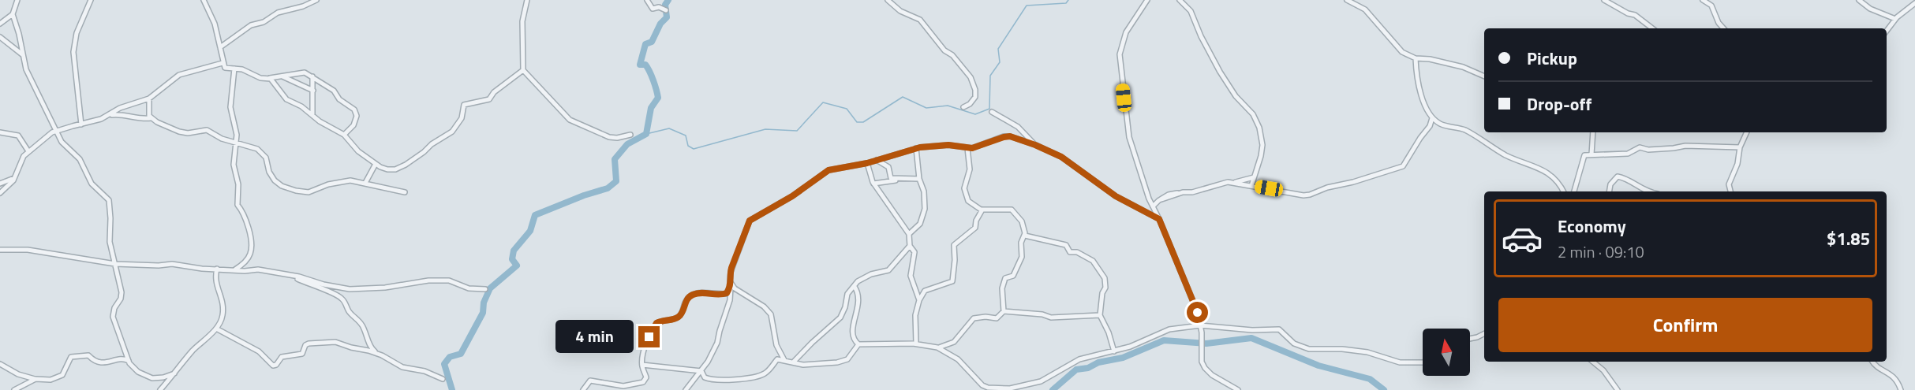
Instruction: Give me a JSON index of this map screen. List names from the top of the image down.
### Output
{
  "north": "top",
  "page": {
    "banner": ["Pickup", "Drop-off"],
    "list": [
      {
        "name": "Economy",
        "note": "2 min · 09:10",
        "value": "$1.85"
      }
    ],
    "buttons": "Confirm",
    "bubble": "4 min"
  }
}
